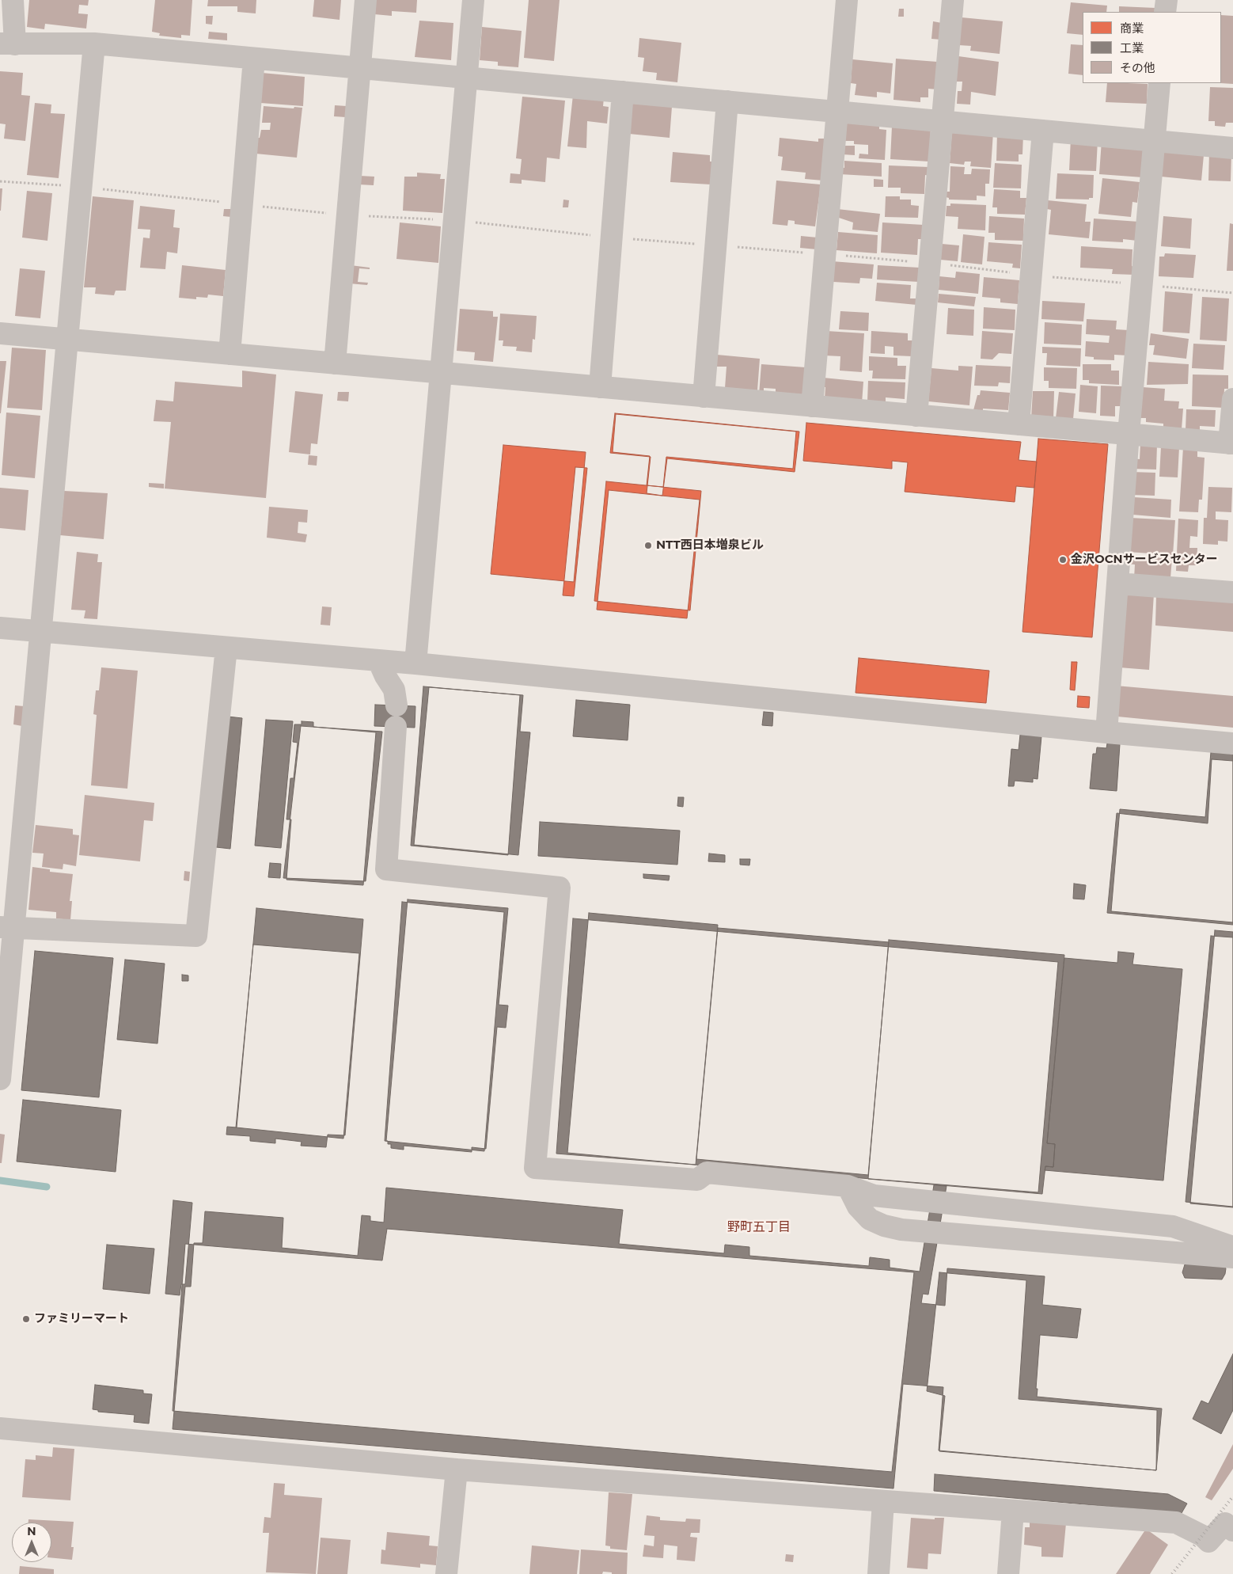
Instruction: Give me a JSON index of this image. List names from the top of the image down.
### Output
{
  "districts": ["野町五丁目"],
  "places": ["NTT西日本増泉ビル", "金沢OCNサービスセンター", "ファミリーマート"],
  "legend": ["商業", "工業", "その他"],
  "north": "top"
}
